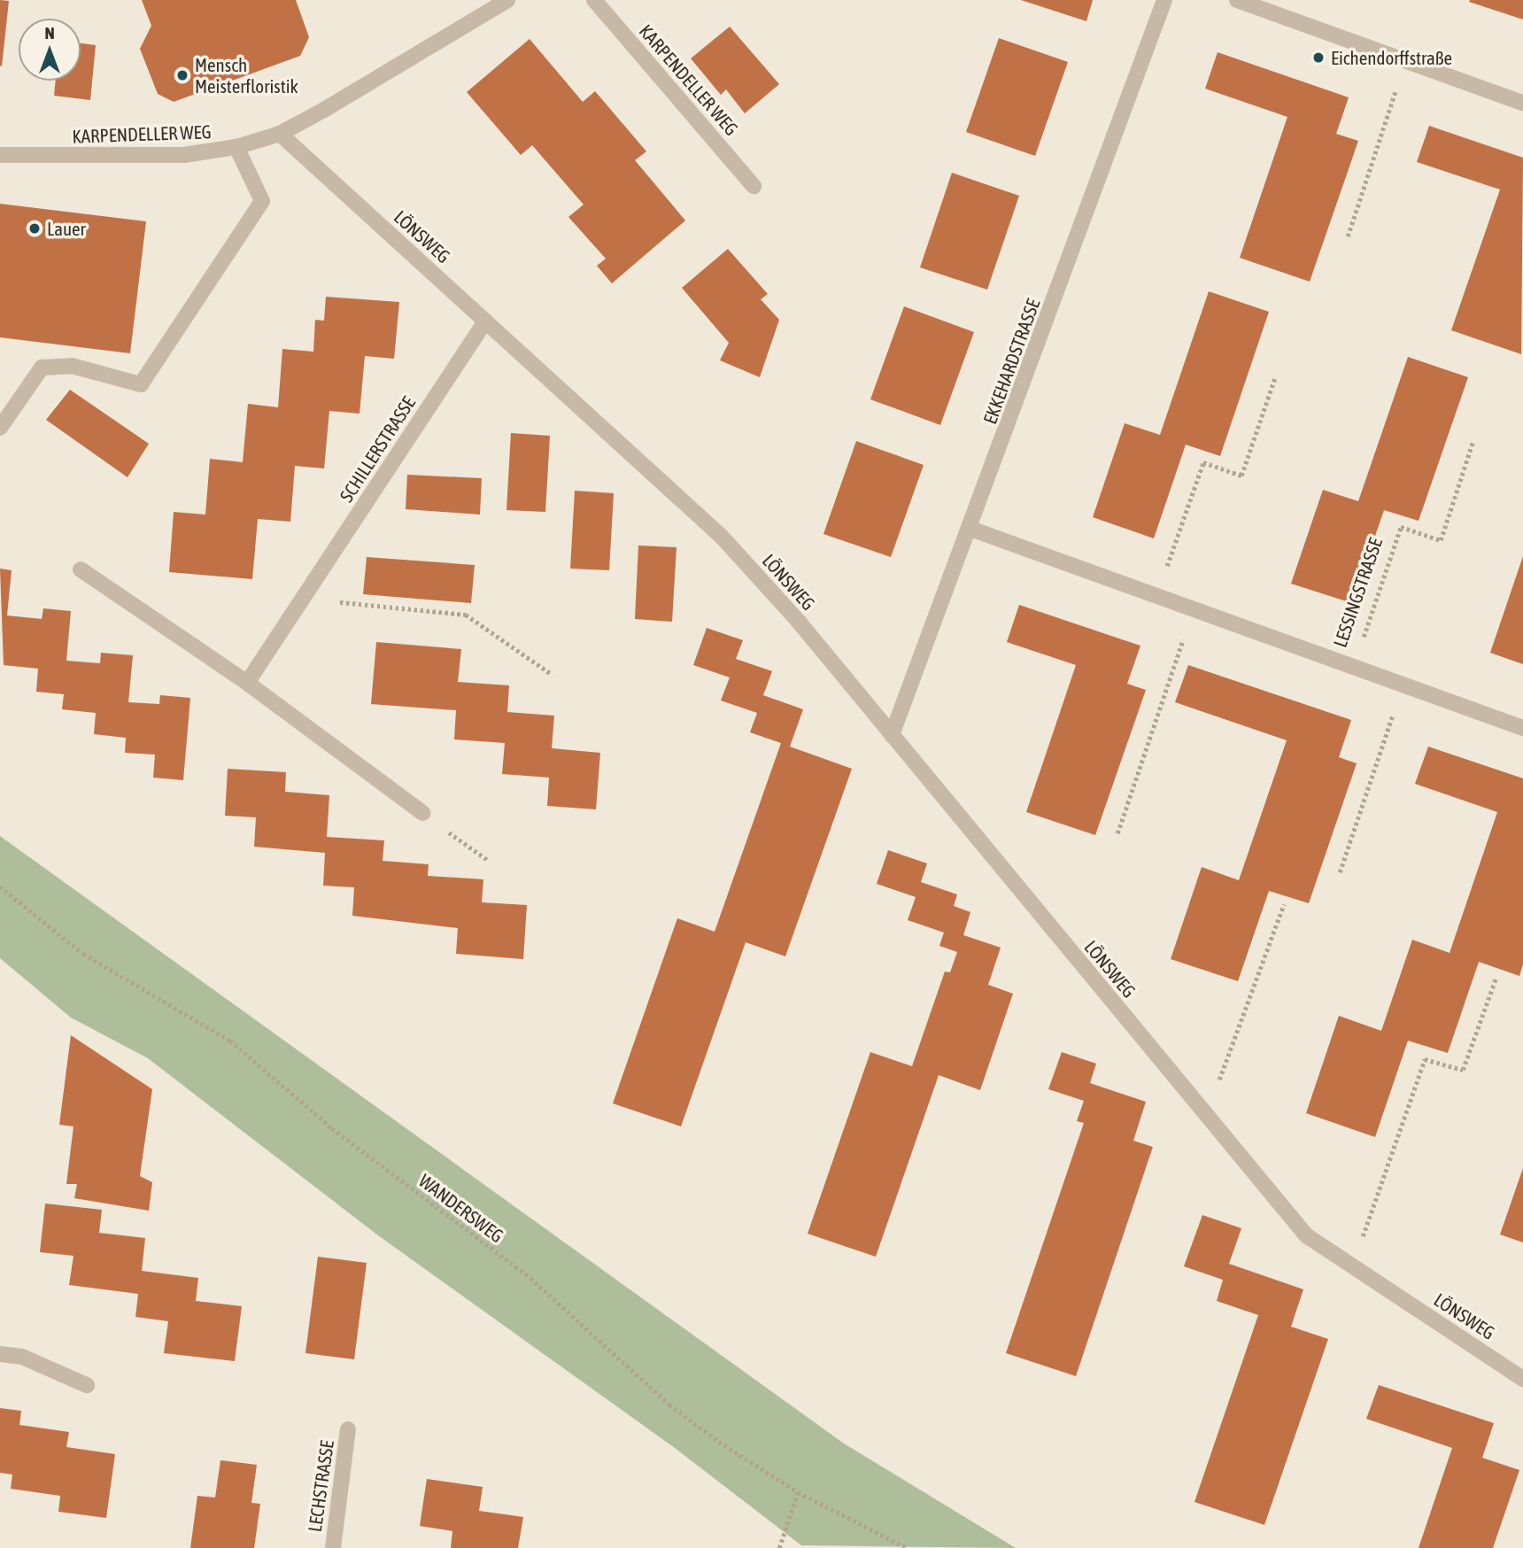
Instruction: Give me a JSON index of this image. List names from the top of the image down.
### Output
{
  "streets": {
    "street": [
      "KARPENDELLER WEG",
      "LÖNSWEG",
      "EKKEHARDSTRASSE",
      "SCHILLERSTRASSE",
      "LESSINGSTRASSE",
      "LECHSTRASSE"
    ],
    "path": ["WANDERSWEG"]
  },
  "crossings": [
    ["KARPENDELLER WEG", "LÖNSWEG"],
    ["LÖNSWEG", "EKKEHARDSTRASSE"],
    ["LÖNSWEG", "SCHILLERSTRASSE"],
    ["EKKEHARDSTRASSE", "LESSINGSTRASSE"]
  ],
  "places": ["Eichendorffstraße", "Mensch Meisterfloristik", "Lauer"],
  "north": "top"
}
